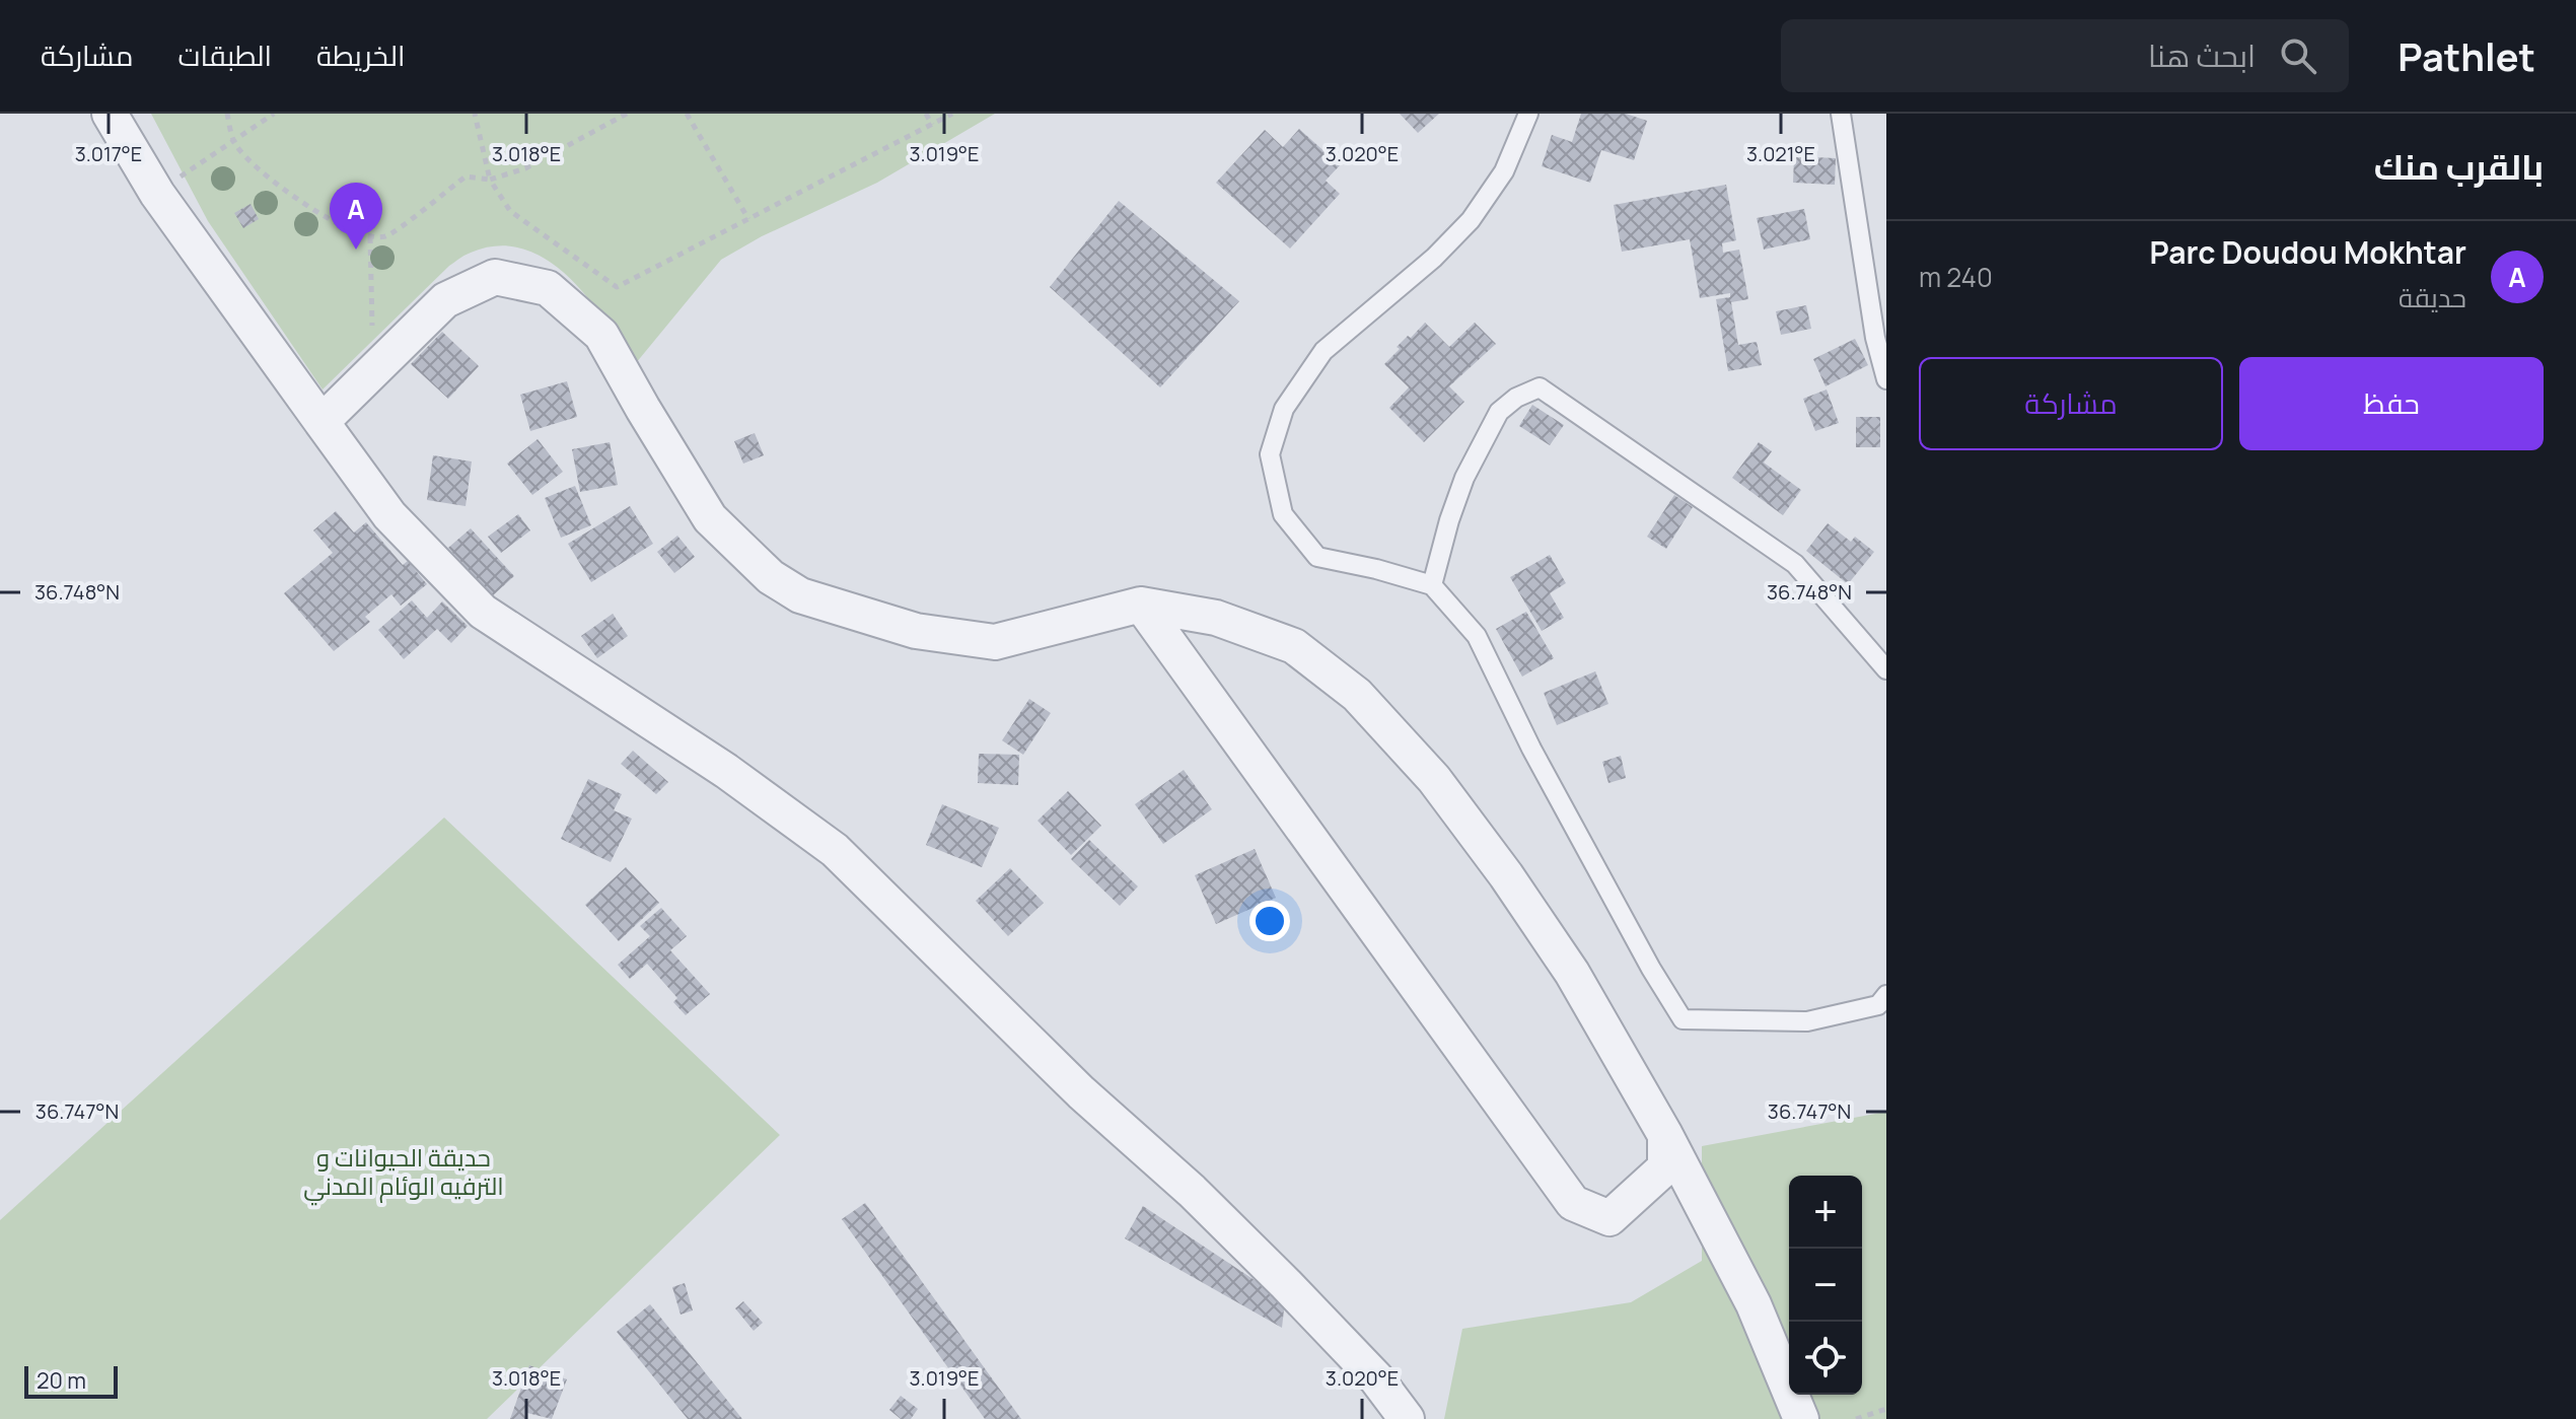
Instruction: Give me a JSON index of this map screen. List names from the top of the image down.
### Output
{
  "parks": ["حديقة الحيوانات و الترفيه الوئام المدني"],
  "scale_bar": "20 m",
  "page": {
    "header": "Pathlet",
    "search": "ابحث هنا",
    "nav": ["الخريطة", "الطبقات", "مشاركة"],
    "heading": "بالقرب منك",
    "pins": "A",
    "list": [
      {
        "mark": "A",
        "name": "Parc Doudou Mokhtar",
        "note": "حديقة",
        "value": "240 m"
      }
    ],
    "buttons": ["حفظ", "مشاركة"],
    "map_buttons": ["+", "−"],
    "scale": "20 m"
  },
  "coordinates": [
    "3.017°E",
    "3.018°E",
    "3.019°E",
    "3.020°E",
    "3.021°E",
    "36.748°N",
    "36.747°N"
  ]
}
